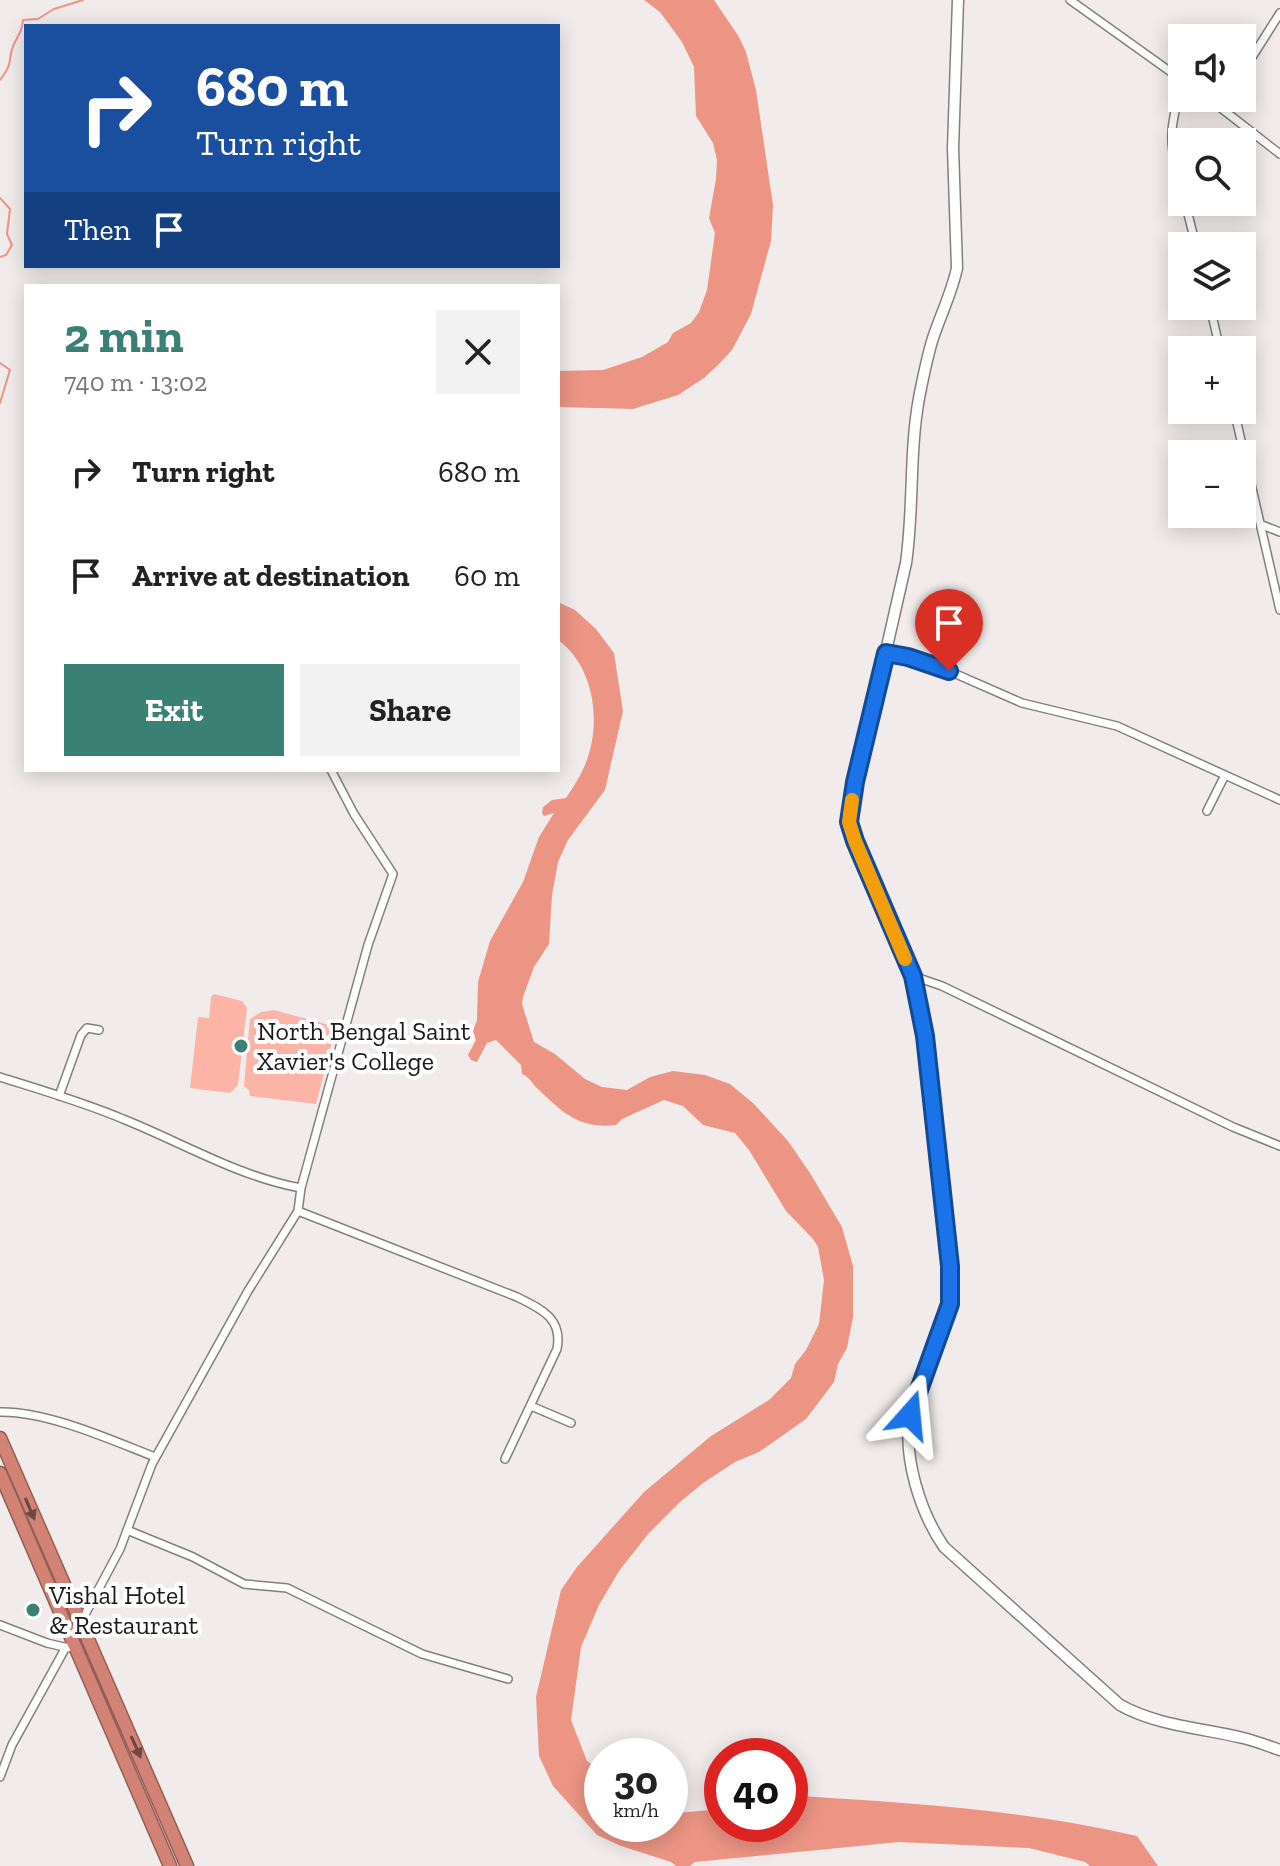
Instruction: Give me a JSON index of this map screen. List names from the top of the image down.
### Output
{
  "places": ["North Bengal Saint Xavier's College", "Vishal Hotel & Restaurant"],
  "page": {
    "map_buttons": ["+", "−"],
    "turn": ["680 m", "Turn right"],
    "then": "Then",
    "heading": ["2 min", "740 m · 13:02"],
    "list": [
      {
        "name": "Turn right",
        "value": "680 m"
      },
      {
        "name": "Arrive at destination",
        "value": "60 m"
      }
    ],
    "buttons": ["Exit", "Share"],
    "speed": "30 km/h",
    "limit": "40"
  }
}
